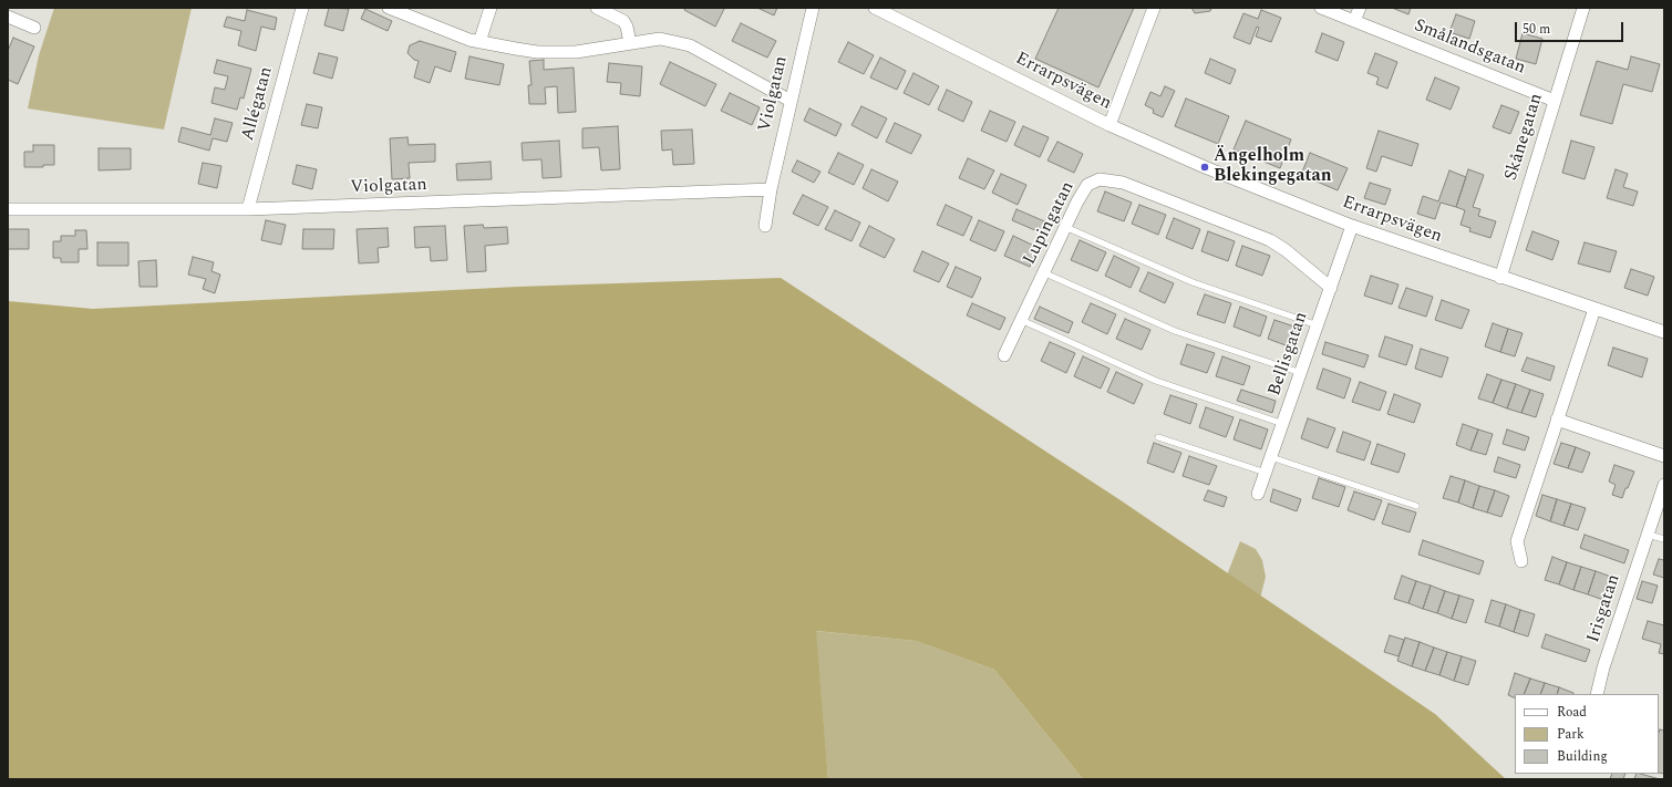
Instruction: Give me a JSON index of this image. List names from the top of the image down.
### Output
{
  "streets": {
    "street": [
      "Smålandsgatan",
      "Errarpsvägen",
      "Violgatan",
      "Allégatan",
      "Skånegatan",
      "Lupingatan",
      "Bellisgatan",
      "Irisgatan"
    ]
  },
  "crossings": [
    ["Smålandsgatan", "Skånegatan"],
    ["Errarpsvägen", "Skånegatan"],
    ["Errarpsvägen", "Bellisgatan"],
    ["Violgatan", "Allégatan"],
    ["Lupingatan", "Bellisgatan"]
  ],
  "places": ["Ängelholm Blekingegatan"],
  "legend": ["Road", "Park", "Building"],
  "scale_bar": "50 m"
}
